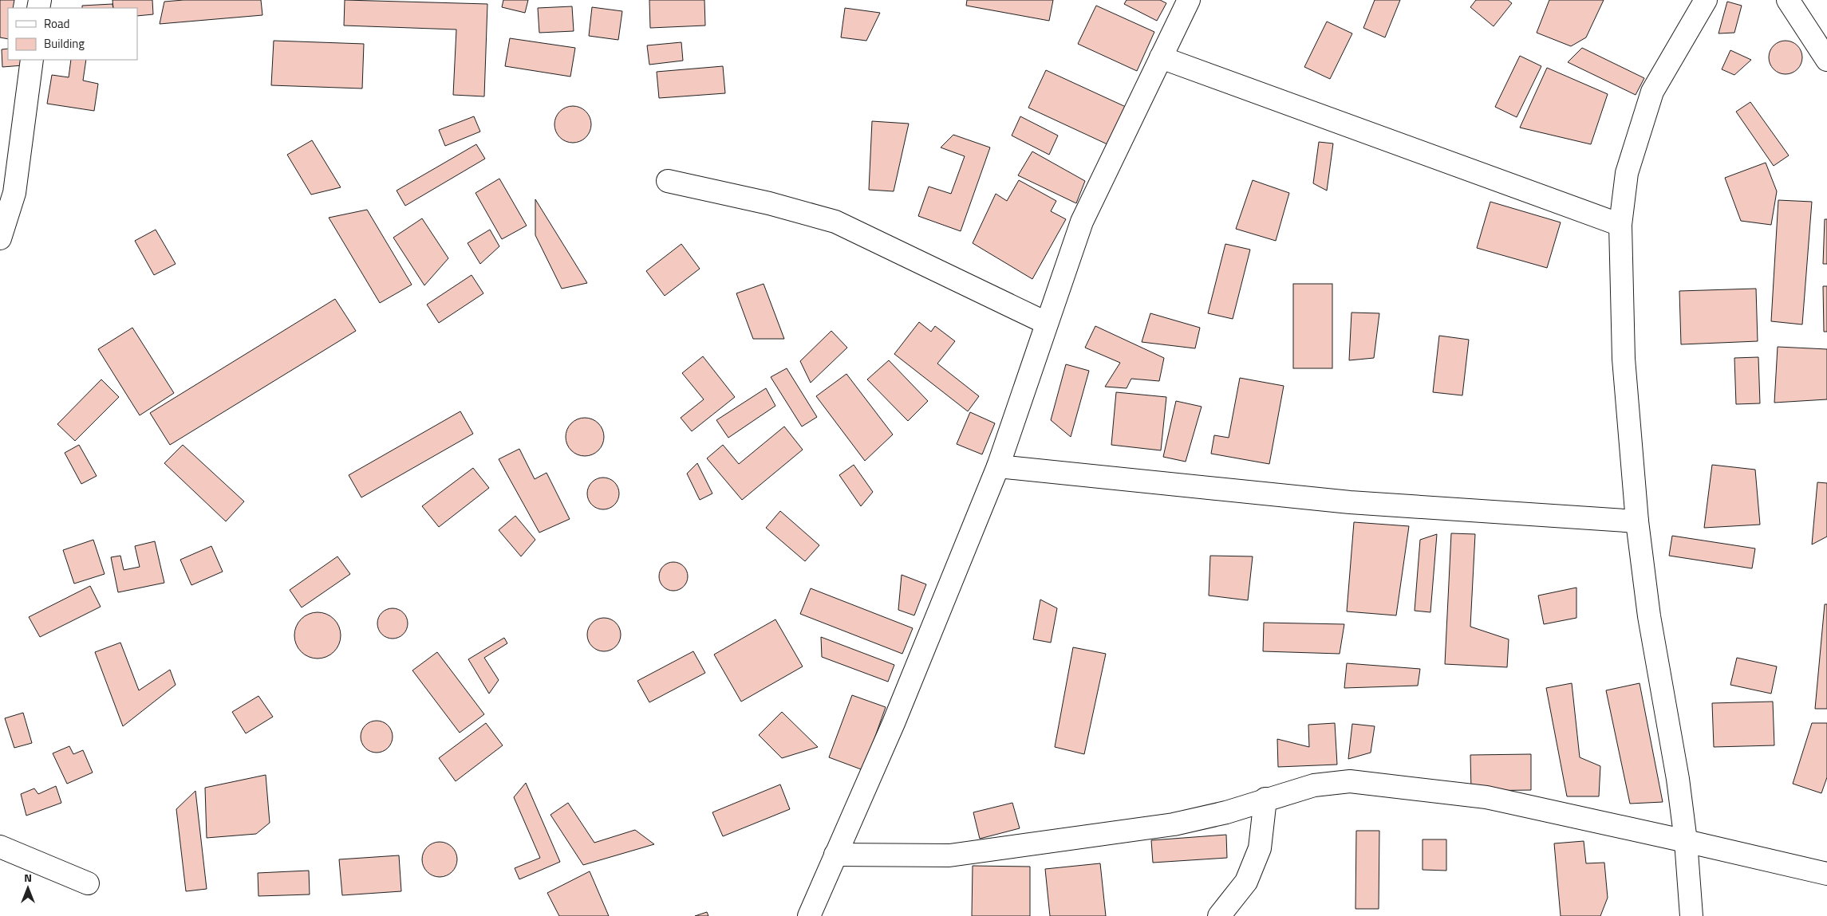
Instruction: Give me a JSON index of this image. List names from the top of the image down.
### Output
{
  "legend": ["Road", "Building"],
  "north": "top"
}
